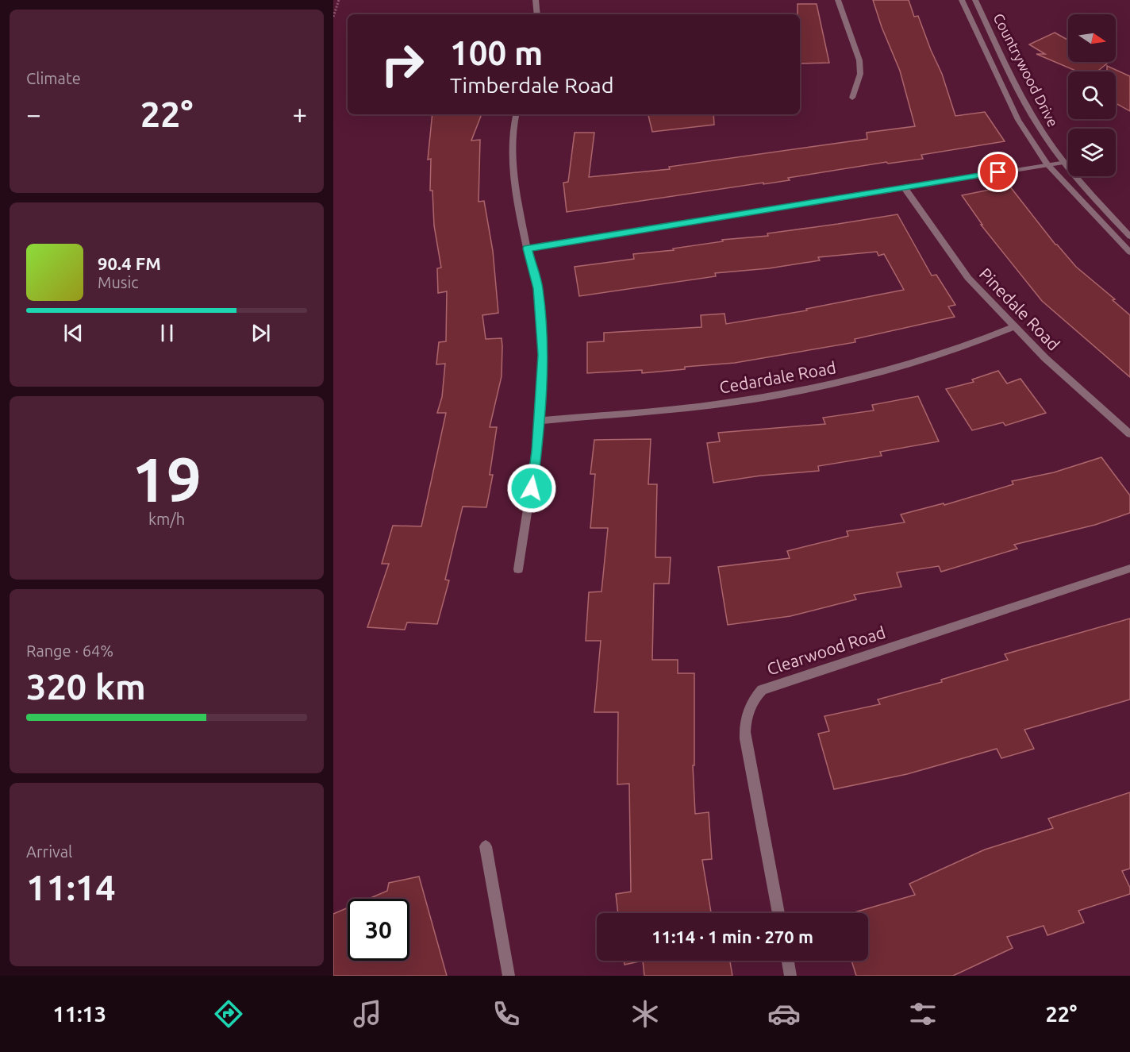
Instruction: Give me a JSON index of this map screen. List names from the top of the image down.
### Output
{
  "streets": {
    "street": [
      "Countrywood Drive",
      "Pinedale Road",
      "Cedardale Road",
      "Clearwood Road"
    ]
  },
  "crossings": [
    ["Pinedale Road", "Cedardale Road"]
  ],
  "north": "right",
  "page": {
    "tile": [
      "Climate",
      ["19", "km/h"],
      ["Range · 64%", "320 km"],
      ["Arrival", "11:14"]
    ],
    "turn": ["100 m", "Timberdale Road"],
    "heat": ["−", "22°", "+"],
    "song": ["90.4 FM", "Music"],
    "limit": "30",
    "trip": "11:14 · 1 min · 270 m",
    "tabs": ["11:13", "22°"]
  }
}
